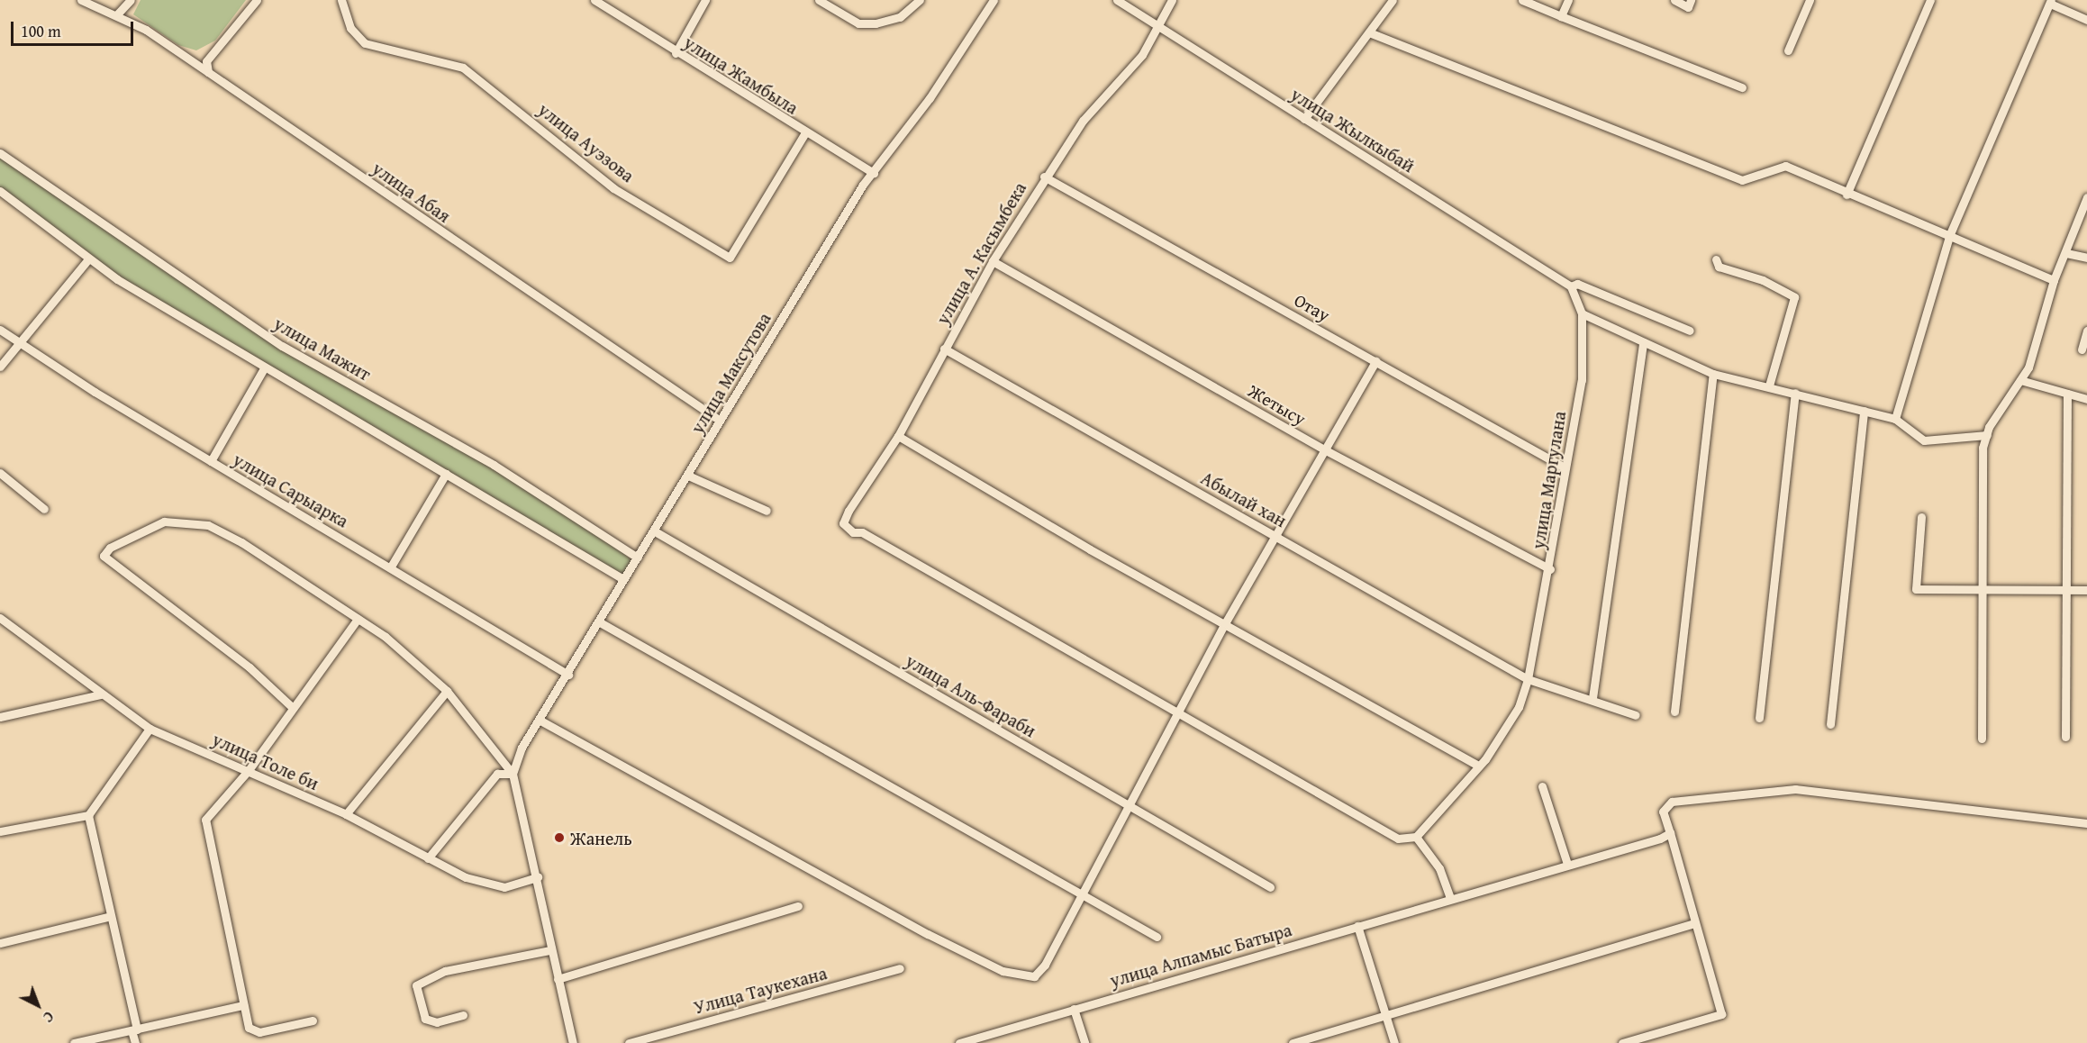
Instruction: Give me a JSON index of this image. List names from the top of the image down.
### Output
{
  "streets": {
    "street": [
      "улица Жамбыла",
      "улица Жылкыбай",
      "улица Ауэзова",
      "улица Абая",
      "улица А. Касымбека",
      "Отау",
      "улица Мажит",
      "улица Максутова",
      "Жетысу",
      "улица Маргулана",
      "улица Сарыарка",
      "Абылай хан",
      "улица Аль-Фараби",
      "улица Толе би",
      "улица Алпамыс Батыра",
      "Улица Таукехана"
    ]
  },
  "crossings": [
    ["улица Жамбыла", "улица Ауэзова"],
    ["улица Жамбыла", "улица Максутова"],
    ["улица Жылкыбай", "улица А. Касымбека"],
    ["улица Жылкыбай", "улица Маргулана"],
    ["улица Абая", "улица Максутова"],
    ["улица А. Касымбека", "Отау"],
    ["улица А. Касымбека", "Жетысу"],
    ["улица А. Касымбека", "Абылай хан"],
    ["Отау", "улица Маргулана"],
    ["улица Мажит", "улица Максутова"],
    ["улица Максутова", "улица Сарыарка"],
    ["улица Максутова", "улица Аль-Фараби"],
    ["Жетысу", "улица Маргулана"],
    ["улица Маргулана", "Абылай хан"]
  ],
  "places": ["Жанель"],
  "scale_bar": "100 m",
  "north": "bottom right"
}
